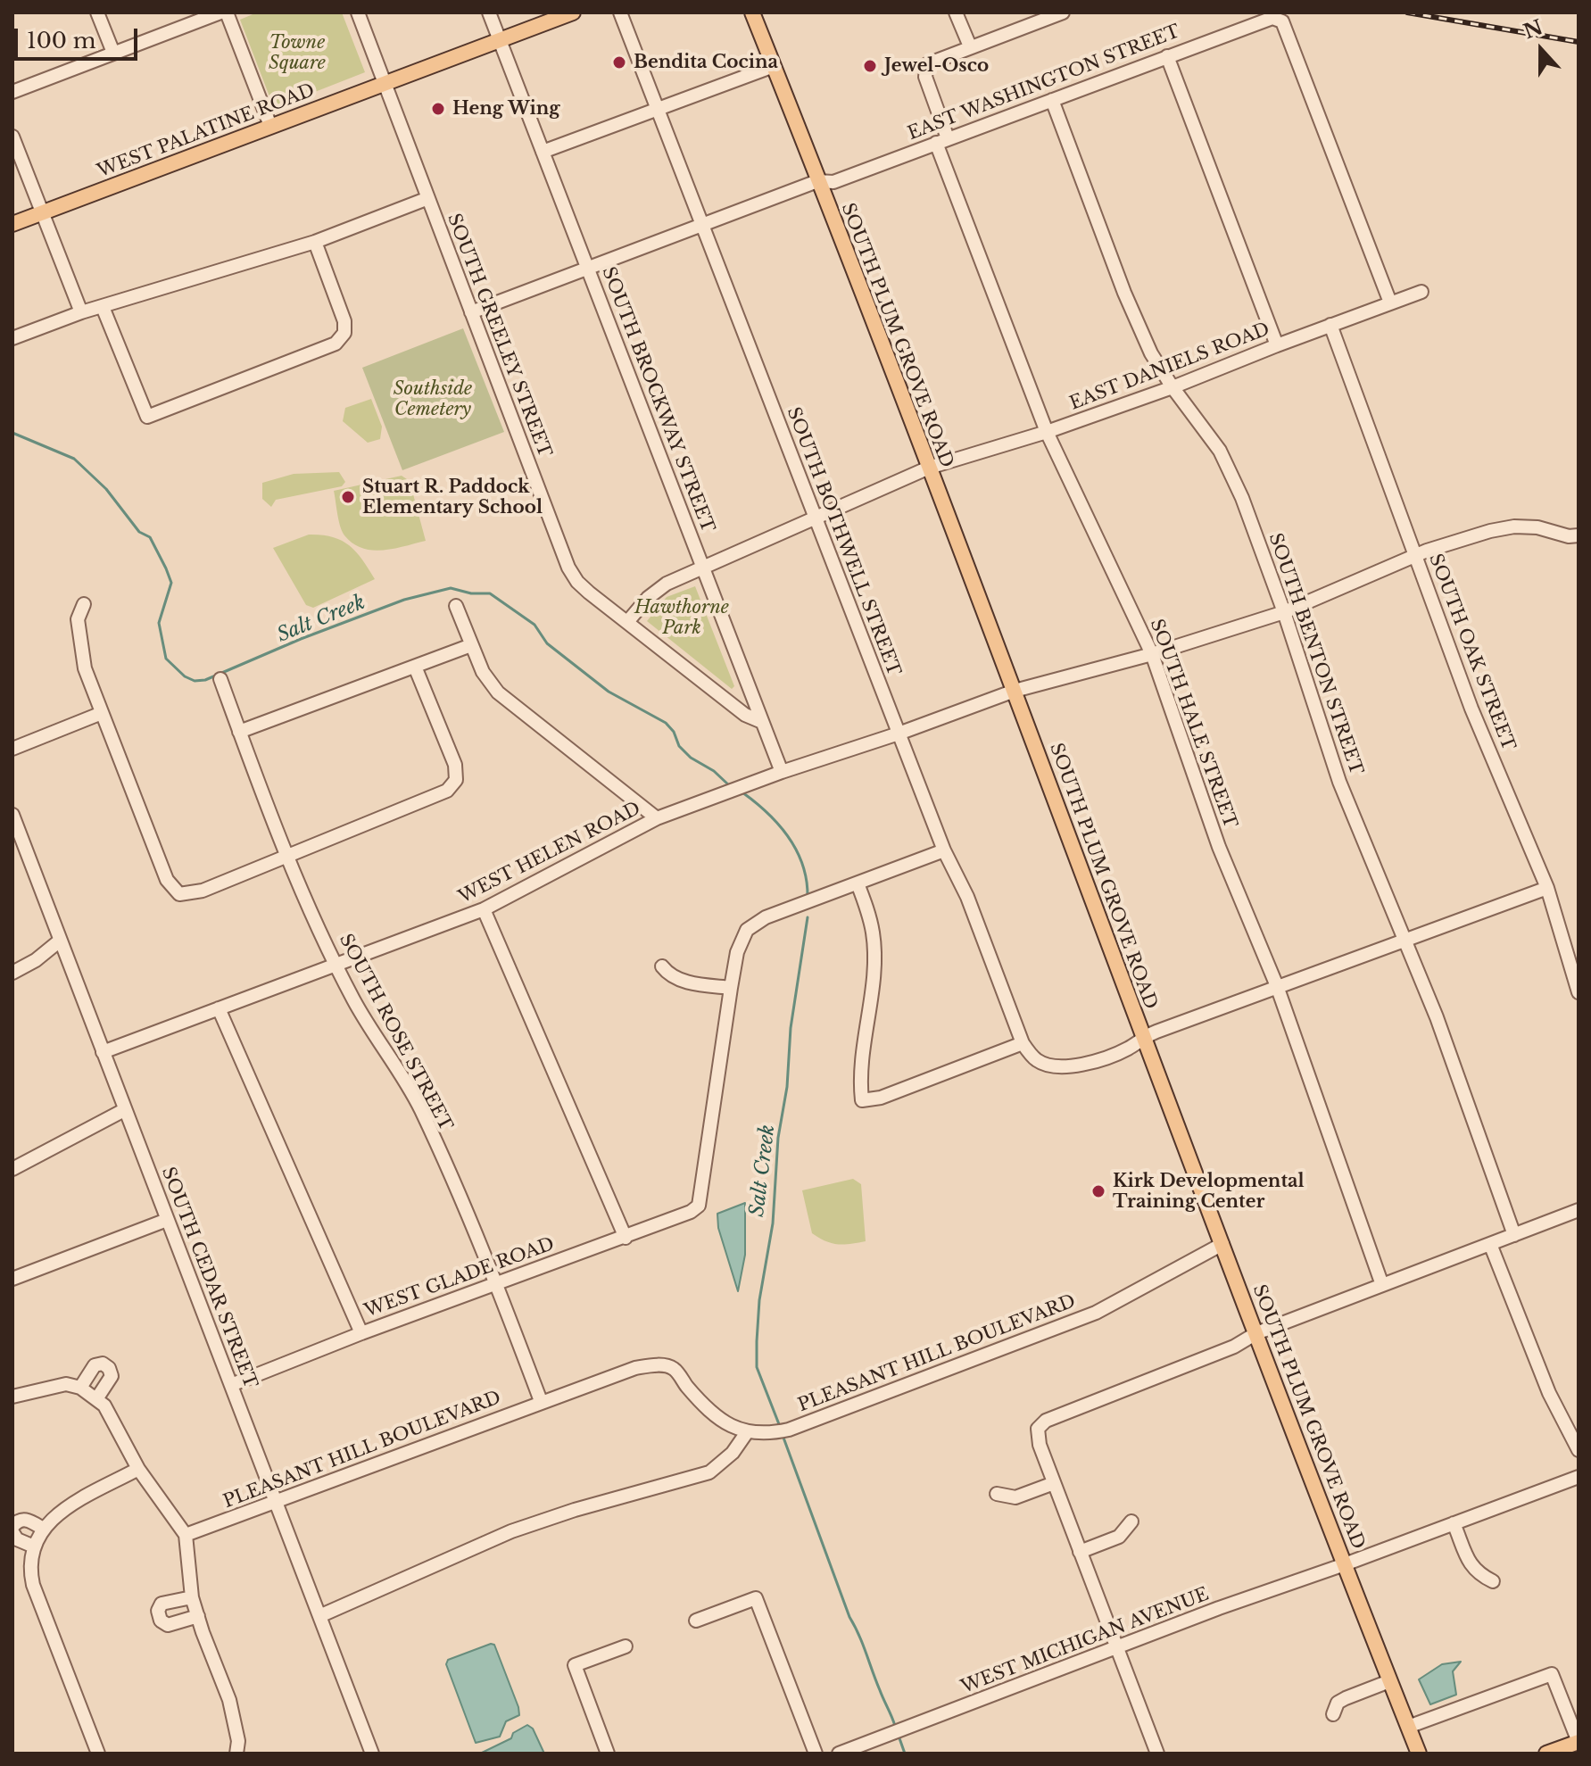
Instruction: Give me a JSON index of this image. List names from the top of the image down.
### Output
{
  "streets": {
    "main road": ["WEST PALATINE ROAD", "SOUTH PLUM GROVE ROAD"],
    "street": [
      "EAST WASHINGTON STREET",
      "SOUTH GREELEY STREET",
      "EAST DANIELS ROAD",
      "SOUTH BROCKWAY STREET",
      "SOUTH BOTHWELL STREET",
      "SOUTH OAK STREET",
      "SOUTH BENTON STREET",
      "SOUTH HALE STREET",
      "WEST HELEN ROAD",
      "SOUTH ROSE STREET",
      "SOUTH CEDAR STREET",
      "WEST GLADE ROAD",
      "PLEASANT HILL BOULEVARD",
      "WEST MICHIGAN AVENUE"
    ]
  },
  "crossings": [
    ["EAST WASHINGTON STREET", "SOUTH GREELEY STREET"],
    ["EAST WASHINGTON STREET", "SOUTH PLUM GROVE ROAD"],
    ["EAST WASHINGTON STREET", "EAST DANIELS ROAD"],
    ["EAST WASHINGTON STREET", "SOUTH BROCKWAY STREET"],
    ["EAST WASHINGTON STREET", "SOUTH BOTHWELL STREET"],
    ["EAST WASHINGTON STREET", "SOUTH BENTON STREET"],
    ["EAST WASHINGTON STREET", "SOUTH HALE STREET"],
    ["WEST PALATINE ROAD", "SOUTH GREELEY STREET"],
    ["WEST PALATINE ROAD", "SOUTH BROCKWAY STREET"],
    ["SOUTH GREELEY STREET", "EAST DANIELS ROAD"],
    ["SOUTH GREELEY STREET", "SOUTH BROCKWAY STREET"],
    ["SOUTH PLUM GROVE ROAD", "EAST DANIELS ROAD"],
    ["SOUTH PLUM GROVE ROAD", "SOUTH BOTHWELL STREET"],
    ["SOUTH PLUM GROVE ROAD", "WEST HELEN ROAD"],
    ["SOUTH PLUM GROVE ROAD", "PLEASANT HILL BOULEVARD"],
    ["SOUTH PLUM GROVE ROAD", "WEST MICHIGAN AVENUE"],
    ["EAST DANIELS ROAD", "SOUTH BROCKWAY STREET"],
    ["EAST DANIELS ROAD", "SOUTH BOTHWELL STREET"],
    ["EAST DANIELS ROAD", "SOUTH OAK STREET"],
    ["EAST DANIELS ROAD", "SOUTH BENTON STREET"],
    ["EAST DANIELS ROAD", "SOUTH HALE STREET"],
    ["SOUTH BROCKWAY STREET", "WEST HELEN ROAD"],
    ["SOUTH BOTHWELL STREET", "WEST HELEN ROAD"],
    ["SOUTH OAK STREET", "WEST HELEN ROAD"],
    ["SOUTH BENTON STREET", "WEST HELEN ROAD"],
    ["SOUTH HALE STREET", "WEST HELEN ROAD"],
    ["WEST HELEN ROAD", "SOUTH ROSE STREET"],
    ["WEST HELEN ROAD", "SOUTH CEDAR STREET"],
    ["SOUTH ROSE STREET", "WEST GLADE ROAD"],
    ["SOUTH ROSE STREET", "PLEASANT HILL BOULEVARD"],
    ["SOUTH CEDAR STREET", "WEST GLADE ROAD"],
    ["SOUTH CEDAR STREET", "PLEASANT HILL BOULEVARD"]
  ],
  "water": ["Salt Creek"],
  "parks": ["Towne Square", "Southside Cemetery", "Hawthorne Park"],
  "places": [
    "Bendita Cocina",
    "Jewel-Osco",
    "Heng Wing",
    "Stuart R. Paddock Elementary School",
    "Kirk Developmental Training Center"
  ],
  "scale_bar": "100 m",
  "north": "top"
}
